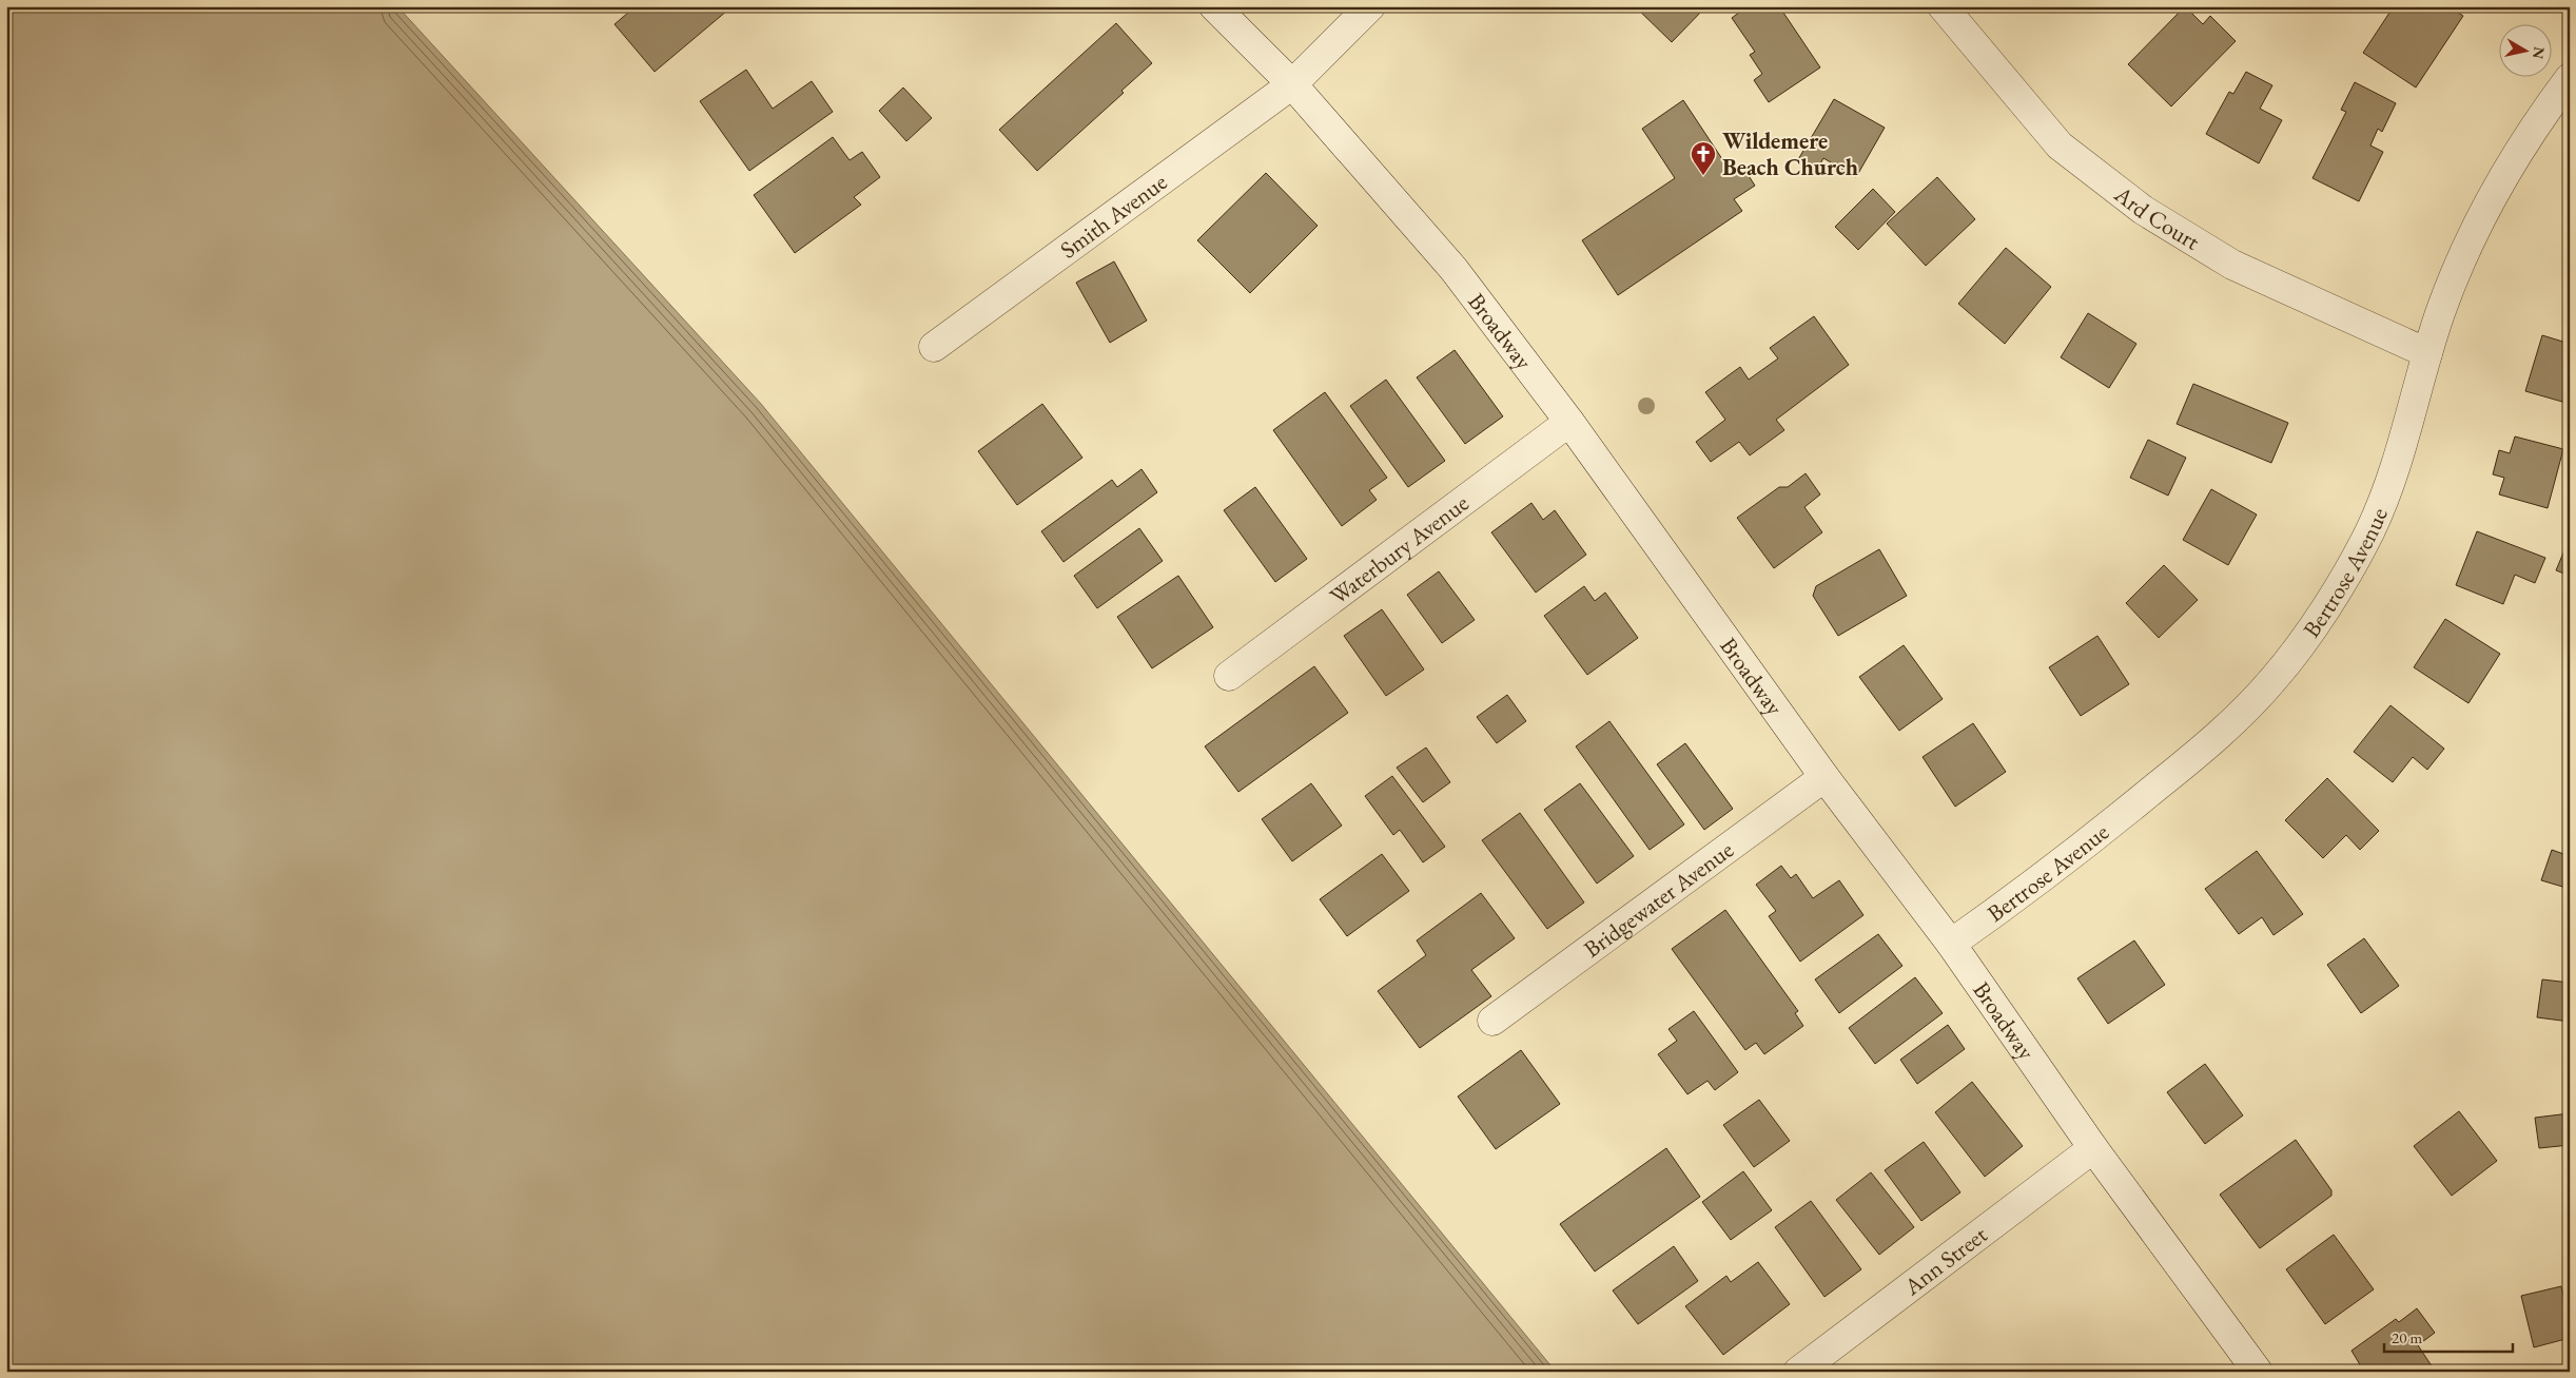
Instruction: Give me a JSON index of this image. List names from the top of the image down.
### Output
{
  "streets": {
    "street": [
      "Smith Avenue",
      "Ard Court",
      "Broadway",
      "Waterbury Avenue",
      "Bertrose Avenue",
      "Bridgewater Avenue",
      "Ann Street"
    ]
  },
  "crossings": [
    ["Smith Avenue", "Broadway"],
    ["Ard Court", "Bertrose Avenue"],
    ["Broadway", "Waterbury Avenue"],
    ["Broadway", "Bertrose Avenue"],
    ["Broadway", "Bridgewater Avenue"],
    ["Broadway", "Ann Street"]
  ],
  "places": {
    "church": ["Wildemere Beach Church"]
  },
  "scale_bar": "20 m",
  "north": "right"
}
